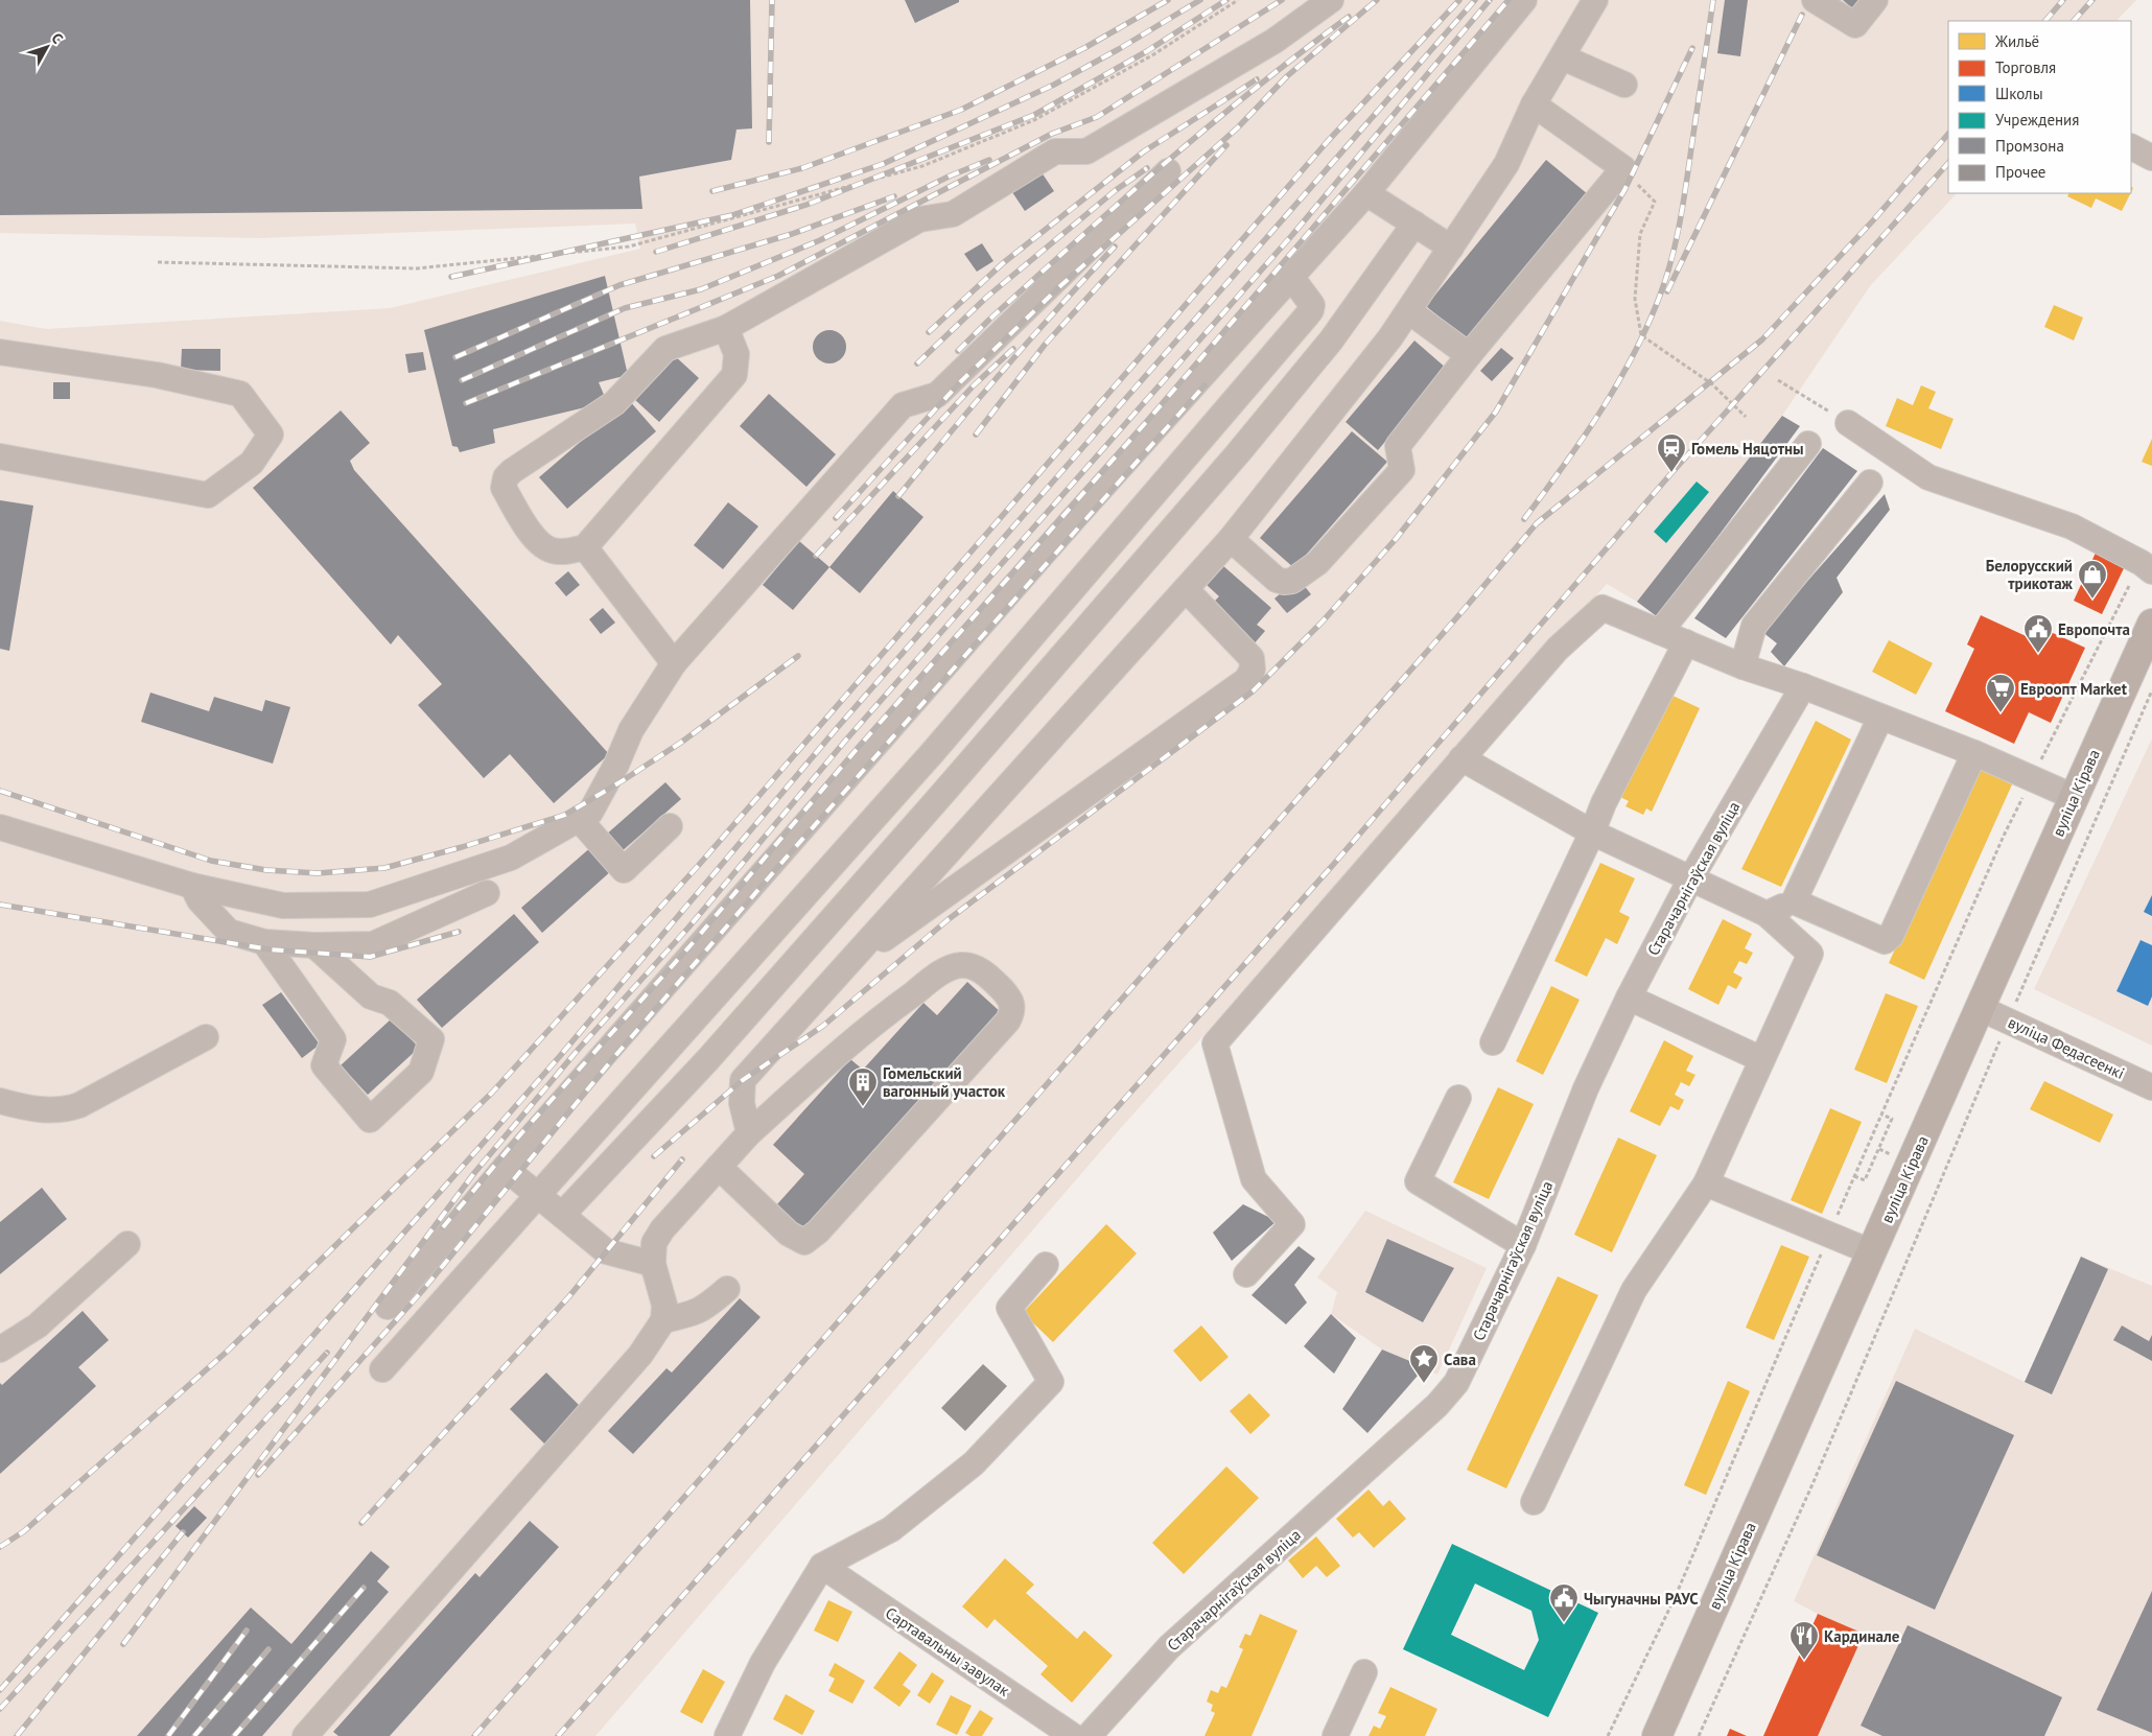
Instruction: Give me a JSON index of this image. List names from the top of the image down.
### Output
{
  "streets": {
    "main road": ["вуліца Кірава"],
    "street": ["Старачарнігаўская вуліца", "вуліца Федасеенкі", "Сартавальны завулак"]
  },
  "crossings": [
    ["вуліца Кірава", "вуліца Федасеенкі"]
  ],
  "places": {
    "station": ["Гомель Няцотны"],
    "shop": ["Белорусский трикотаж"],
    "public building": ["Европочта", "Чыгуначны РАУС"],
    "supermarket": ["Евроопт Market"],
    "building": ["Гомельский вагонный участок"],
    "place": ["Сава"],
    "restaurant": ["Кардинале"]
  },
  "legend": [
    "Жильё",
    "Торговля",
    "Школы",
    "Учреждения",
    "Промзона",
    "Прочее"
  ],
  "north": "top right"
}
